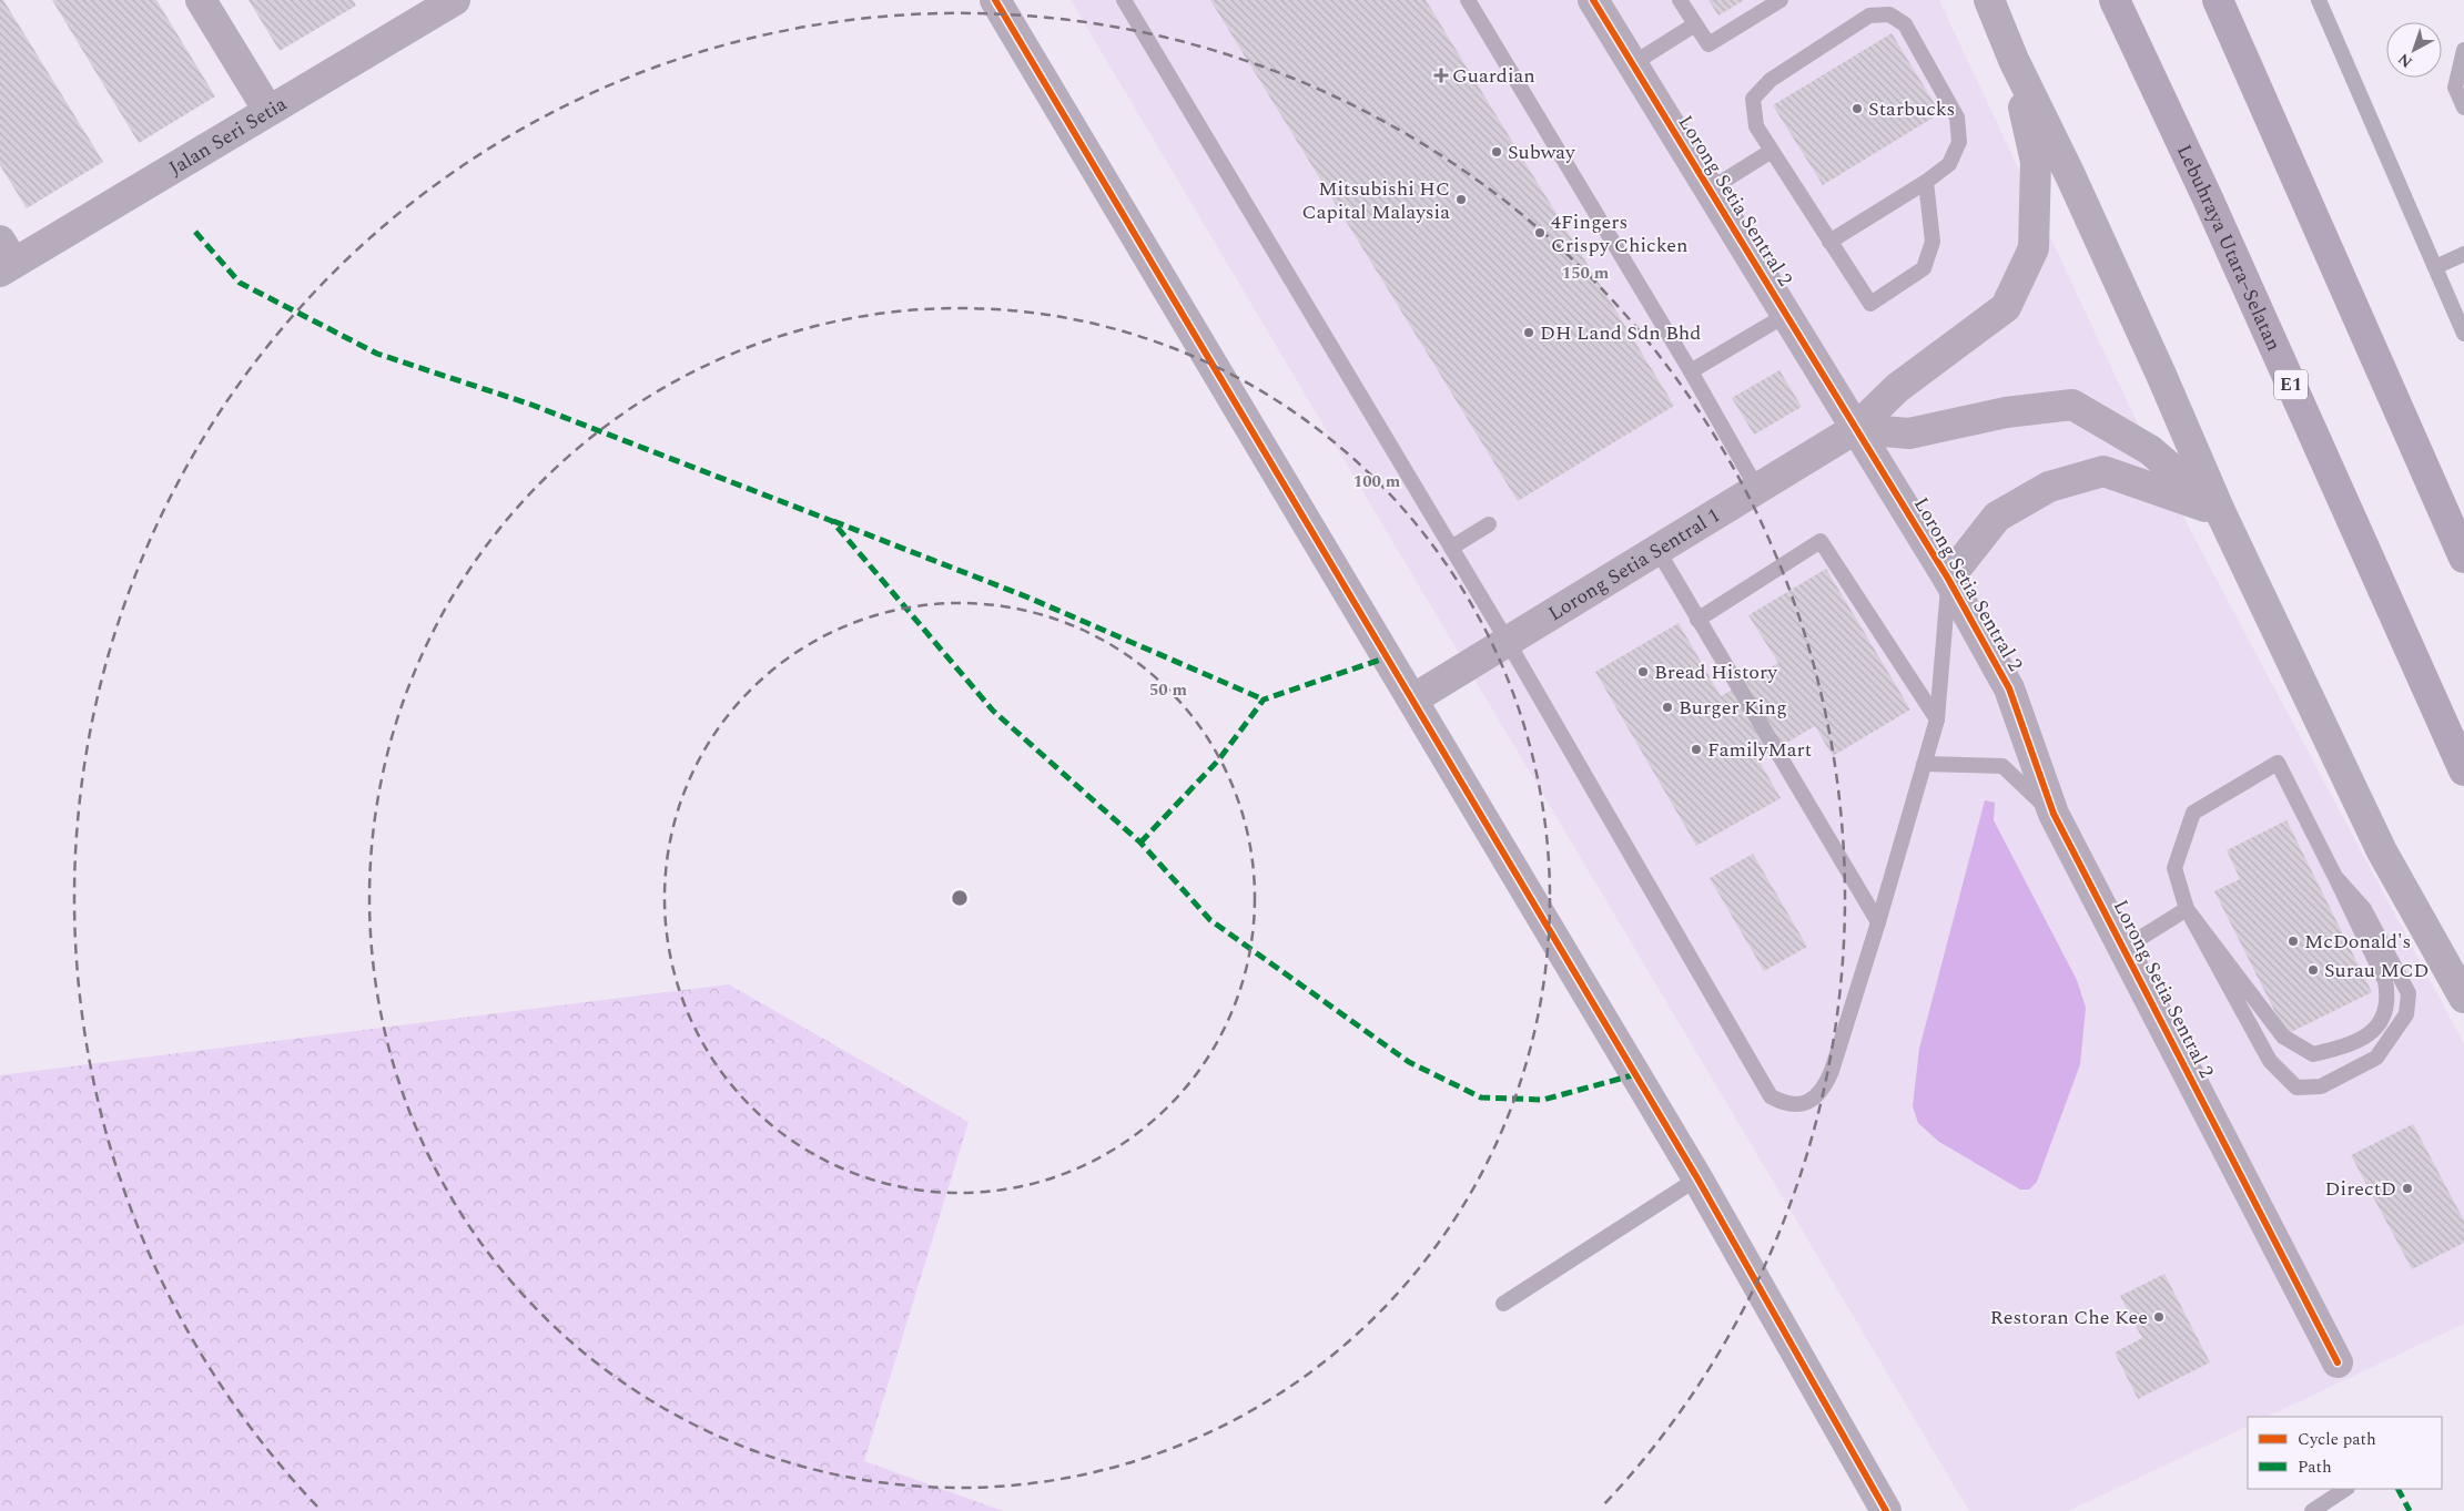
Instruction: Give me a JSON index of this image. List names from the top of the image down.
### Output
{
  "streets": {
    "highway": ["Lebuhraya Utara–Selatan", "E1"],
    "street": ["Jalan Seri Setia", "Lorong Setia Sentral 2", "Lorong Setia Sentral 1"]
  },
  "crossings": [
    ["Lorong Setia Sentral 2", "Lorong Setia Sentral 1"]
  ],
  "places": {
    "health": ["Guardian"],
    "other": [
      "Starbucks",
      "Subway",
      "Mitsubishi HC Capital Malaysia",
      "4Fingers Crispy Chicken",
      "DH Land Sdn Bhd",
      "Bread History",
      "Burger King",
      "FamilyMart",
      "McDonald's",
      "Surau MCD",
      "DirectD",
      "Restoran Che Kee"
    ]
  },
  "legend": ["Cycle path", "Path"],
  "north": "bottom left",
  "rings": ["150 m", "100 m", "50 m"]
}
